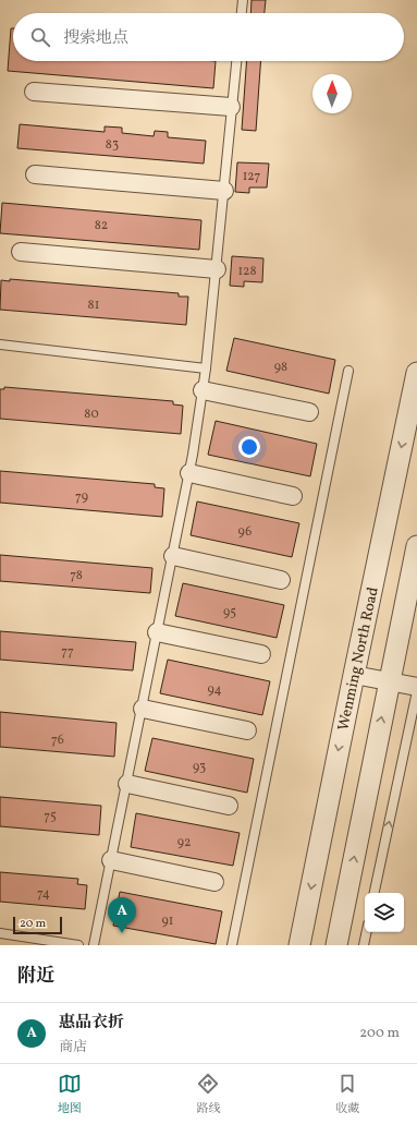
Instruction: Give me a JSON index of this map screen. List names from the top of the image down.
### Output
{
  "streets": {
    "street": ["Wenming North Road"]
  },
  "house_numbers": [
    "83",
    "127",
    "82",
    "128",
    "81",
    "98",
    "80",
    "79",
    "96",
    "78",
    "95",
    "77",
    "94",
    "76",
    "93",
    "75",
    "92",
    "74",
    "91"
  ],
  "scale_bar": "20 m",
  "north": "top",
  "page": {
    "search": "搜索地点",
    "pins": "A",
    "scale": "20 m",
    "heading": "附近",
    "list": [
      {
        "mark": "A",
        "name": "惠品衣折",
        "note": "商店",
        "value": "200 m"
      }
    ],
    "nav": ["地图", "路线", "收藏"]
  }
}
